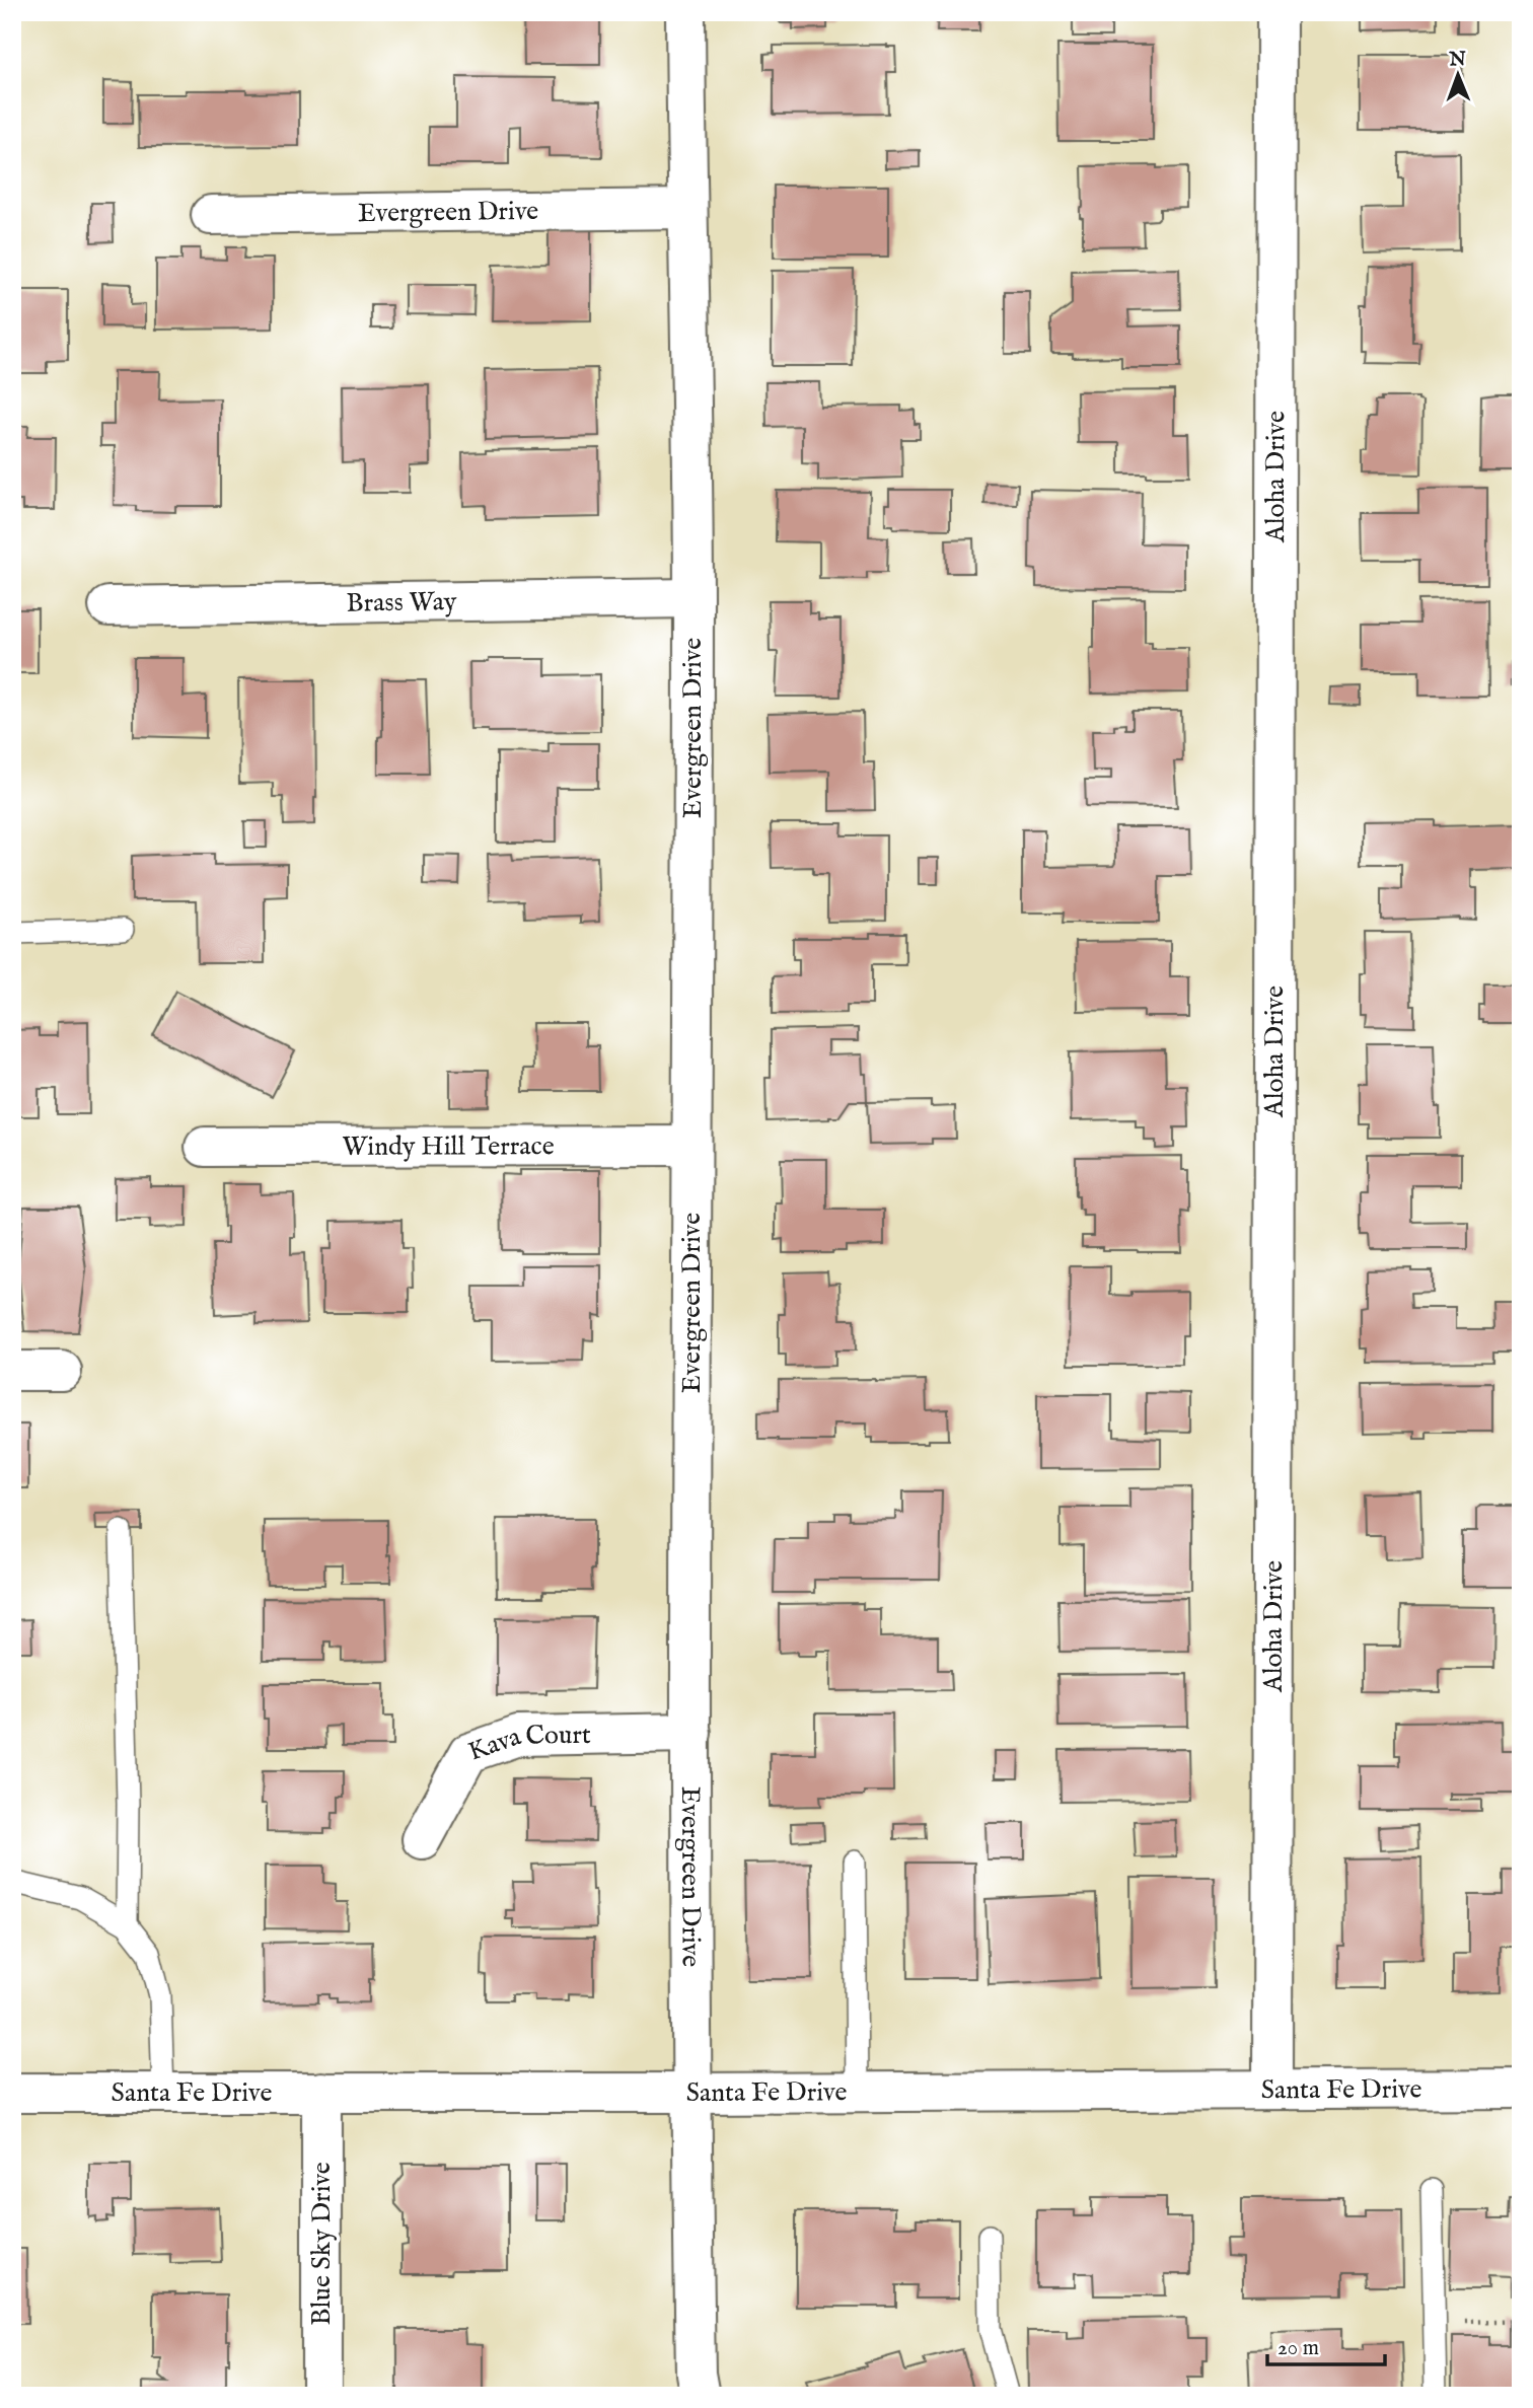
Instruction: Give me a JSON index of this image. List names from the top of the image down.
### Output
{
  "streets": {
    "street": [
      "Evergreen Drive",
      "Aloha Drive",
      "Brass Way",
      "Windy Hill Terrace",
      "Kava Court",
      "Santa Fe Drive",
      "Blue Sky Drive"
    ]
  },
  "crossings": [
    ["Evergreen Drive", "Brass Way"],
    ["Evergreen Drive", "Windy Hill Terrace"],
    ["Evergreen Drive", "Kava Court"],
    ["Evergreen Drive", "Santa Fe Drive"],
    ["Aloha Drive", "Santa Fe Drive"],
    ["Santa Fe Drive", "Blue Sky Drive"]
  ],
  "scale_bar": "20 m",
  "north": "top"
}
